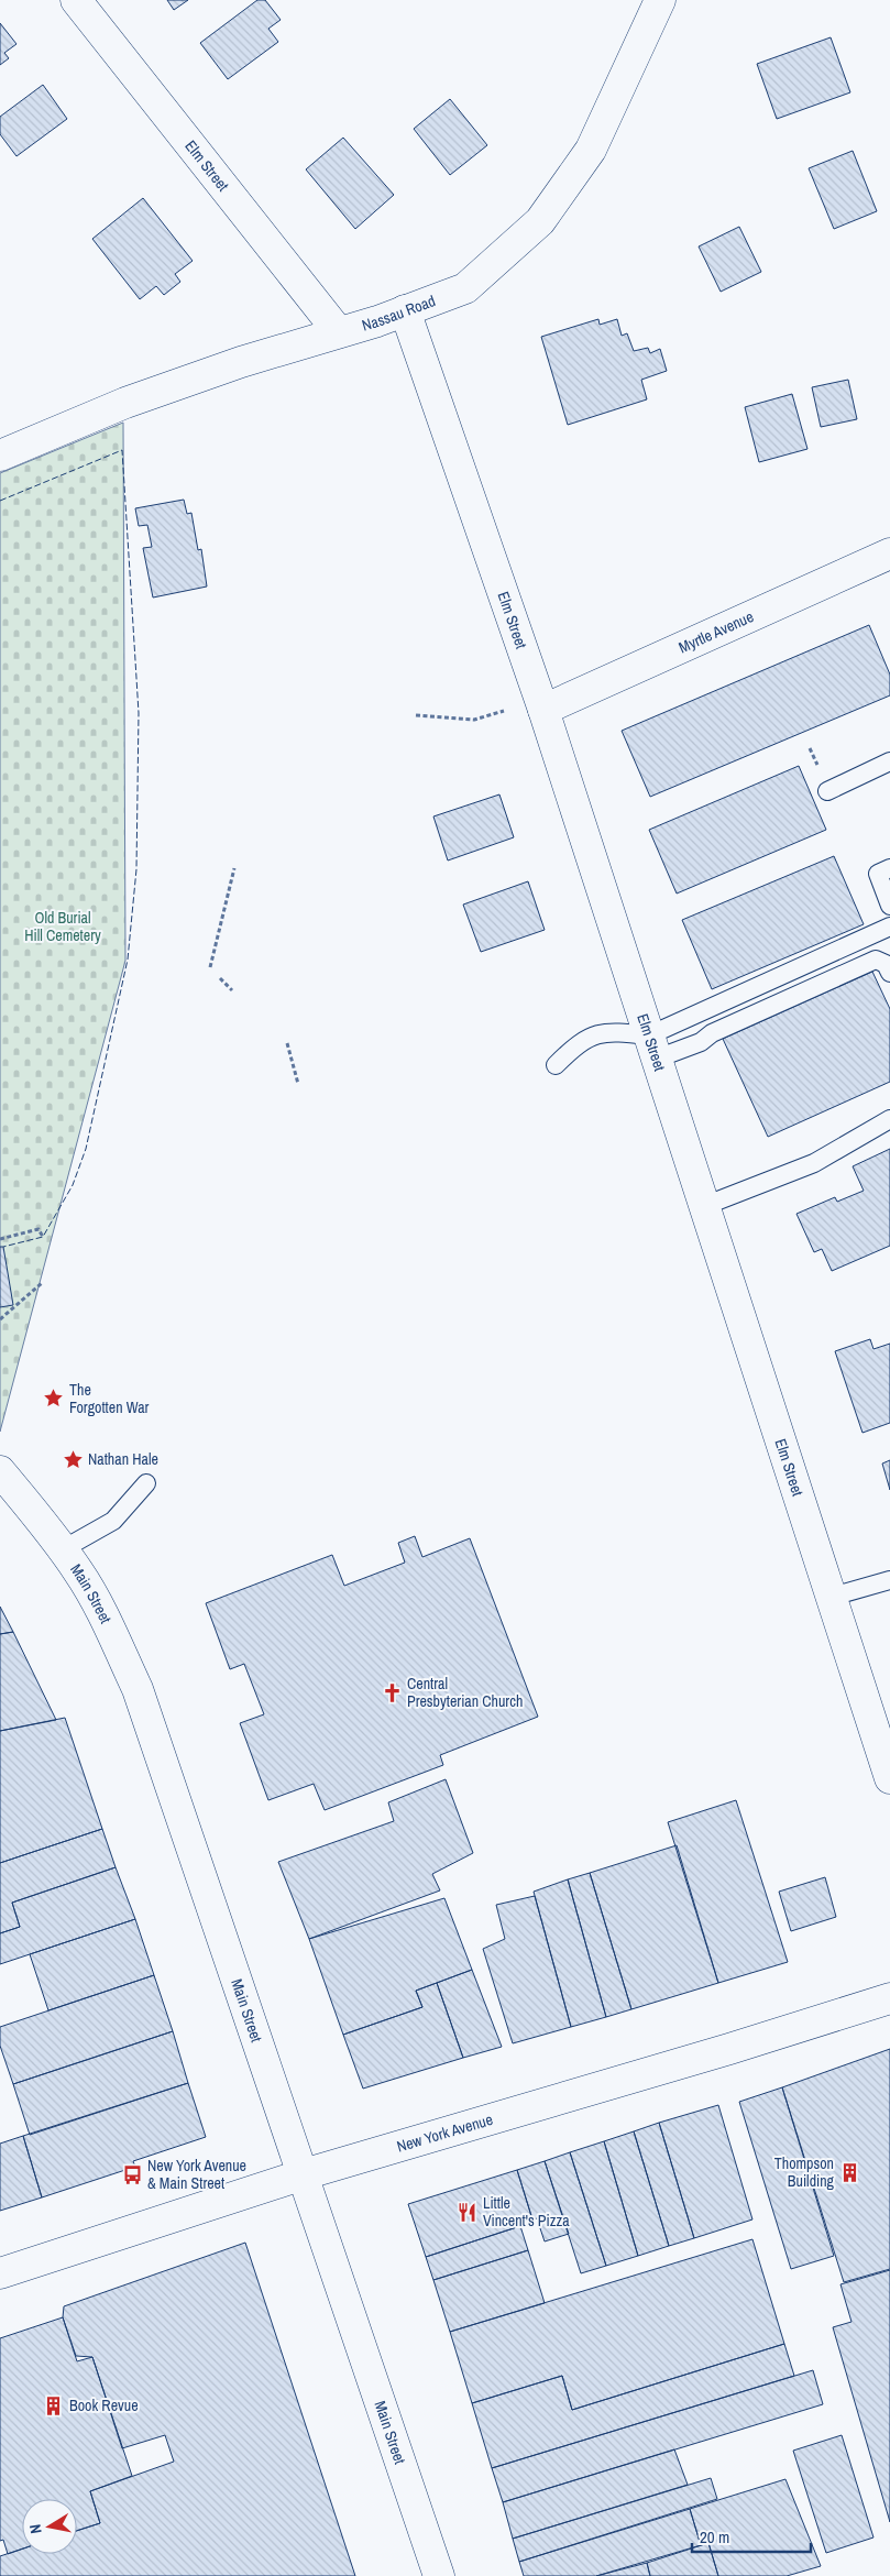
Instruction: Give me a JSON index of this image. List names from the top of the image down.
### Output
{
  "streets": {
    "street": [
      "Elm Street",
      "Nassau Road",
      "Myrtle Avenue",
      "Main Street",
      "New York Avenue"
    ]
  },
  "crossings": [
    ["Elm Street", "Nassau Road"],
    ["Elm Street", "Myrtle Avenue"],
    ["Main Street", "New York Avenue"]
  ],
  "parks": ["Old Burial Hill Cemetery"],
  "places": {
    "place": ["The Forgotten War", "Nathan Hale"],
    "church": ["Central Presbyterian Church"],
    "building": ["Thompson Building", "Book Revue"],
    "bus stop": ["New York Avenue & Main Street"],
    "restaurant": ["Little Vincent's Pizza"]
  },
  "scale_bar": "20 m",
  "north": "left"
}
